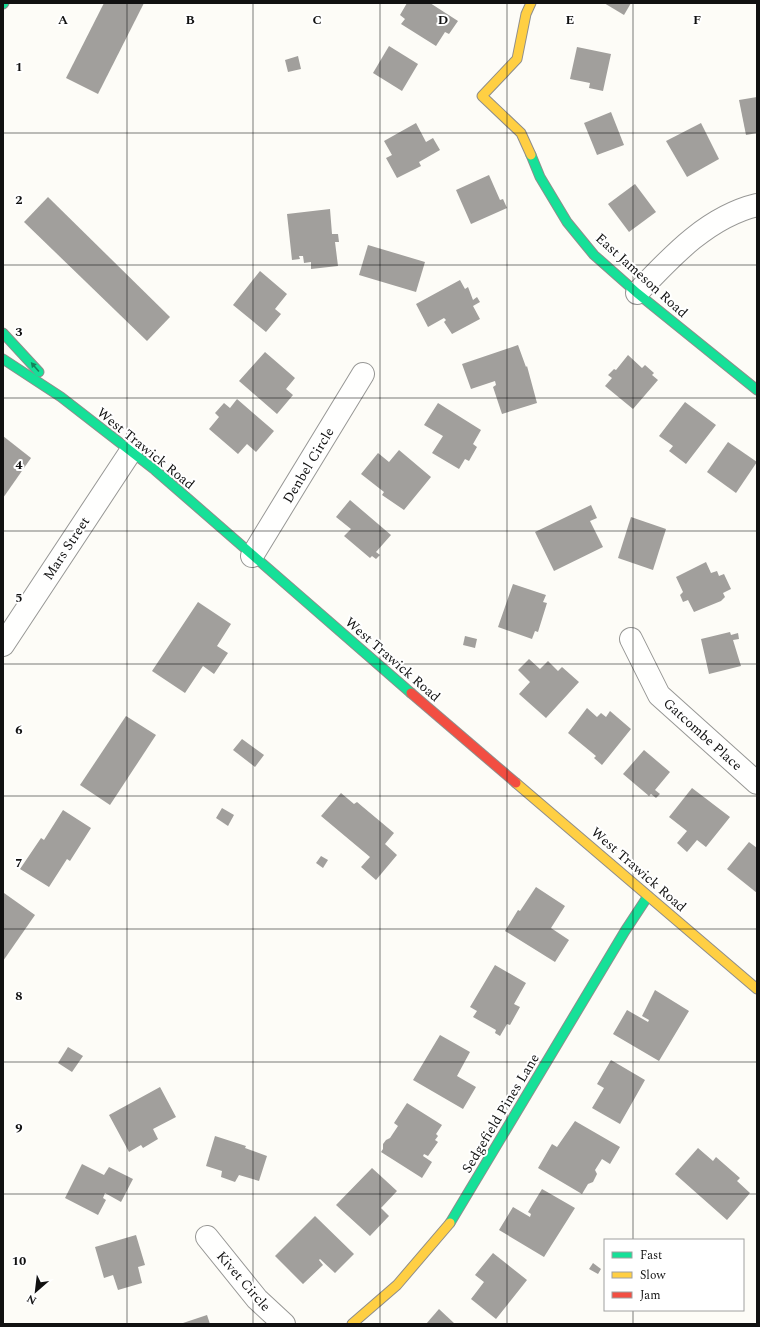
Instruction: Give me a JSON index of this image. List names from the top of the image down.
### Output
{
  "streets": {
    "street": [
      "East Jameson Road",
      "West Trawick Road",
      "Denbel Circle",
      "Mars Street",
      "Gatcombe Place",
      "Sedgefield Pines Lane",
      "Kivet Circle"
    ]
  },
  "crossings": [
    ["West Trawick Road", "Denbel Circle"],
    ["West Trawick Road", "Mars Street"],
    ["West Trawick Road", "Sedgefield Pines Lane"]
  ],
  "legend": ["Fast", "Slow", "Jam"],
  "north": "bottom left",
  "grid": {
    "columns": [
      "A",
      "B",
      "C",
      "D",
      "E",
      "F"
    ],
    "rows": [
      "1",
      "2",
      "3",
      "4",
      "5",
      "6",
      "7",
      "8",
      "9",
      "10"
    ]
  }
}
